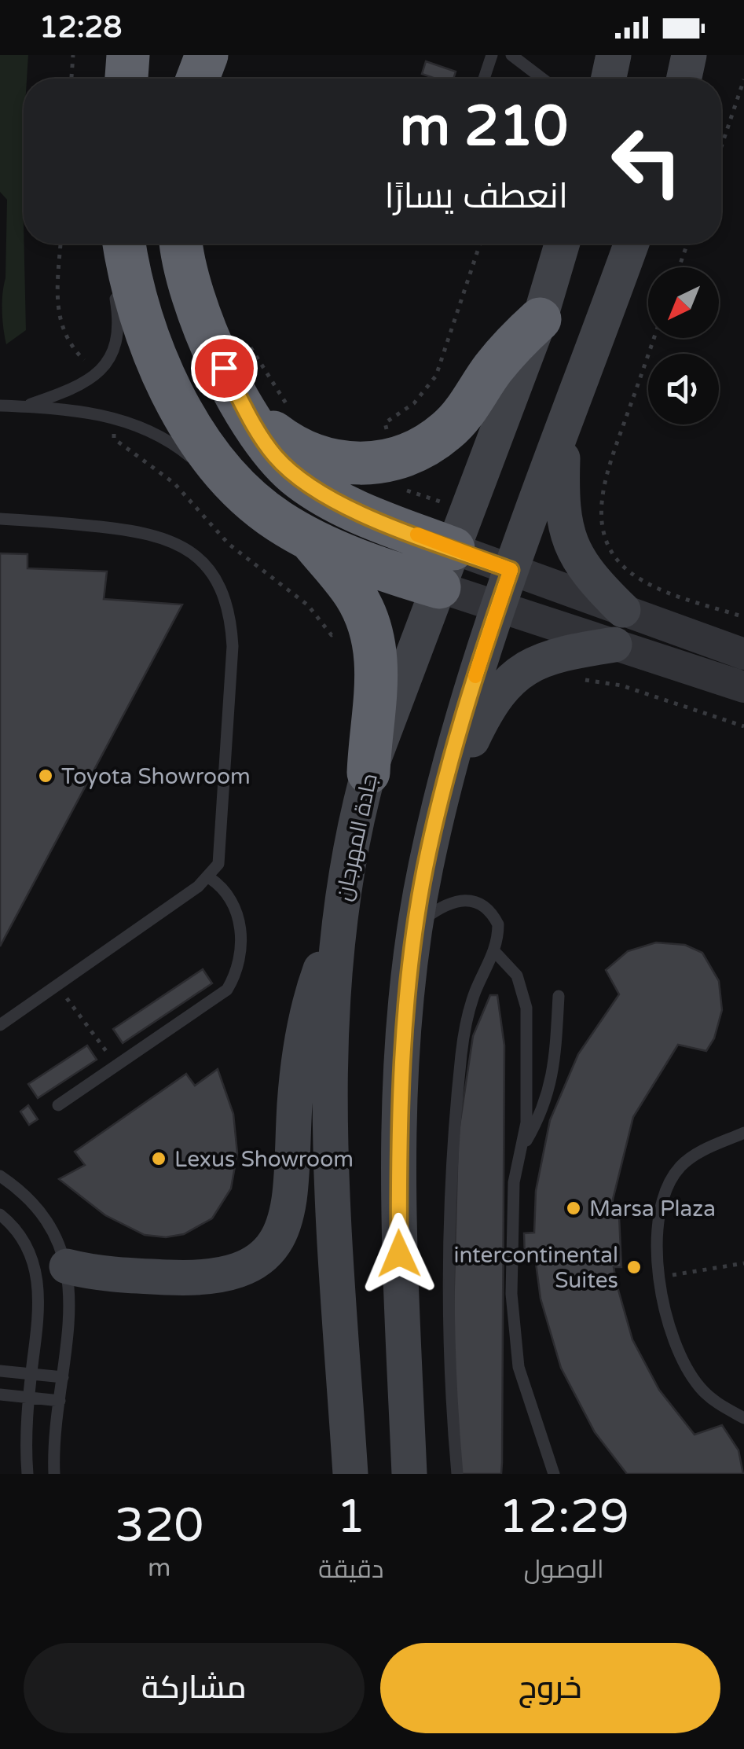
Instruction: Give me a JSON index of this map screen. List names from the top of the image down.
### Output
{
  "streets": {
    "main road": ["جادة المهرجان"]
  },
  "places": [
    "Toyota Showroom",
    "Lexus Showroom",
    "Marsa Plaza",
    "intercontinental Suites"
  ],
  "north": "bottom left",
  "page": {
    "status": "12:28",
    "turn": ["210 m", "انعطف يسارًا"],
    "eta": [
      "12:29",
      "الوصول",
      "1",
      "دقيقة",
      "320",
      "m"
    ],
    "buttons": ["خروج", "مشاركة"]
  }
}
